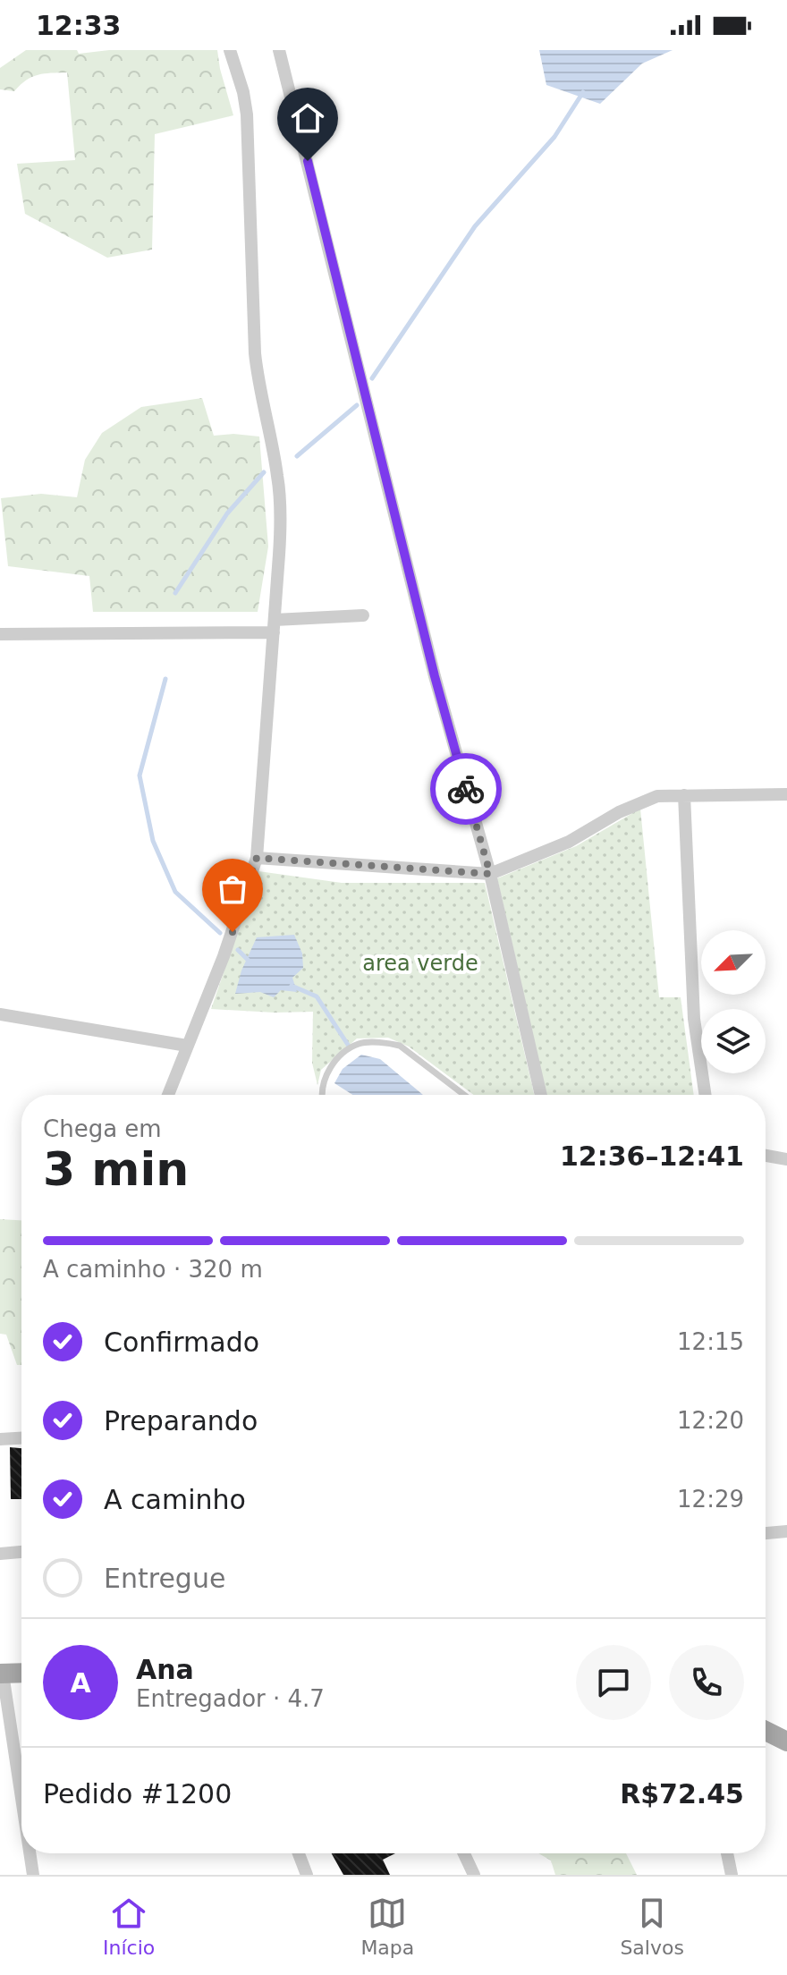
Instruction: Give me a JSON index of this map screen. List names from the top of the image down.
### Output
{
  "parks": ["area verde"],
  "north": "bottom left",
  "page": {
    "status": "12:33",
    "heading": ["3 min", "Chega em", "12:36–12:41"],
    "panel": [
      "Ana",
      "Entregador · 4.7",
      "Pedido #1200",
      "R$72.45"
    ],
    "bar": "A caminho · 320 m",
    "list": [
      ["Confirmado", "12:15"],
      ["Preparando", "12:20"],
      ["A caminho", "12:29"],
      "Entregue"
    ],
    "round": "A",
    "tabs": ["Início", "Mapa", "Salvos"]
  }
}
